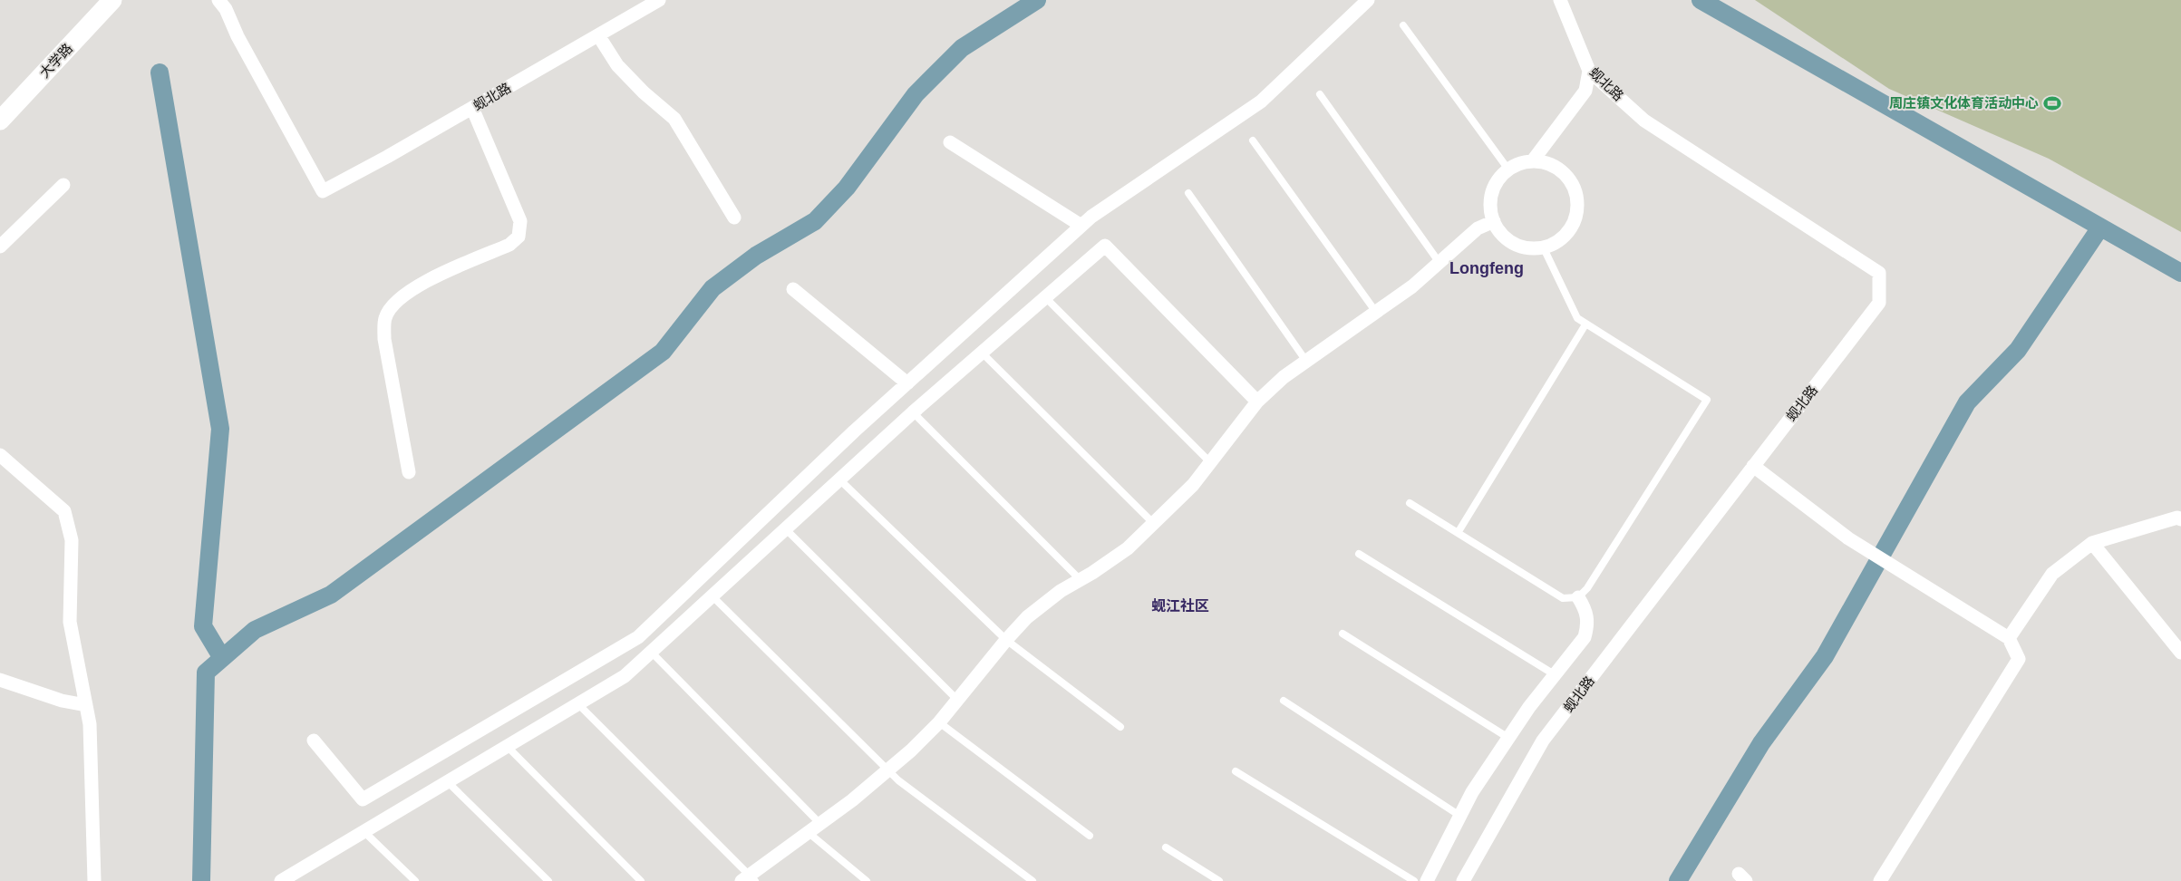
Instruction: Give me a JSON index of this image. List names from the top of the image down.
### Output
{
  "streets": {
    "main road": ["大学路"],
    "street": ["蚬北路"]
  },
  "districts": ["Longfeng", "蚬江社区"],
  "places": {
    "sports": ["周庄镇文化体育活动中心"]
  }
}
